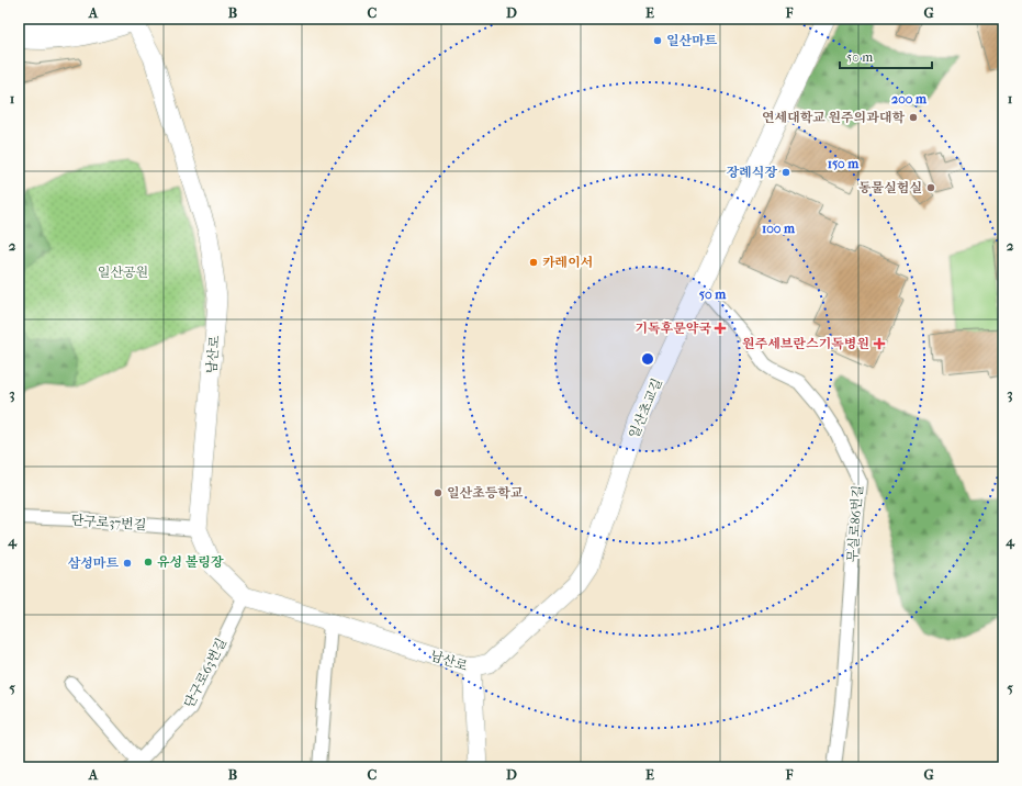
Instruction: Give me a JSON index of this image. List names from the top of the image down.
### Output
{
  "streets": {
    "street": [
      "남산로",
      "일산초교길",
      "단구로37번길",
      "무실로86번길",
      "단구로63번길"
    ]
  },
  "crossings": [
    ["남산로", "일산초교길"],
    ["남산로", "단구로37번길"],
    ["남산로", "단구로63번길"],
    ["일산초교길", "무실로86번길"]
  ],
  "parks": ["일산공원"],
  "places": {
    "other": [
      "일산마트",
      "연세대학교 원주의과대학",
      "장례식장",
      "동물실험실",
      "카레이서",
      "일산초등학교",
      "유성 볼링장",
      "삼성마트"
    ],
    "health": ["기독후문약국", "원주세브란스기독병원"]
  },
  "scale_bar": "50 m",
  "grid": {
    "columns": [
      "A",
      "B",
      "C",
      "D",
      "E",
      "F",
      "G"
    ],
    "rows": [
      "1",
      "2",
      "3",
      "4",
      "5"
    ]
  },
  "rings": [
    "200 m",
    "150 m",
    "100 m",
    "50 m"
  ]
}
